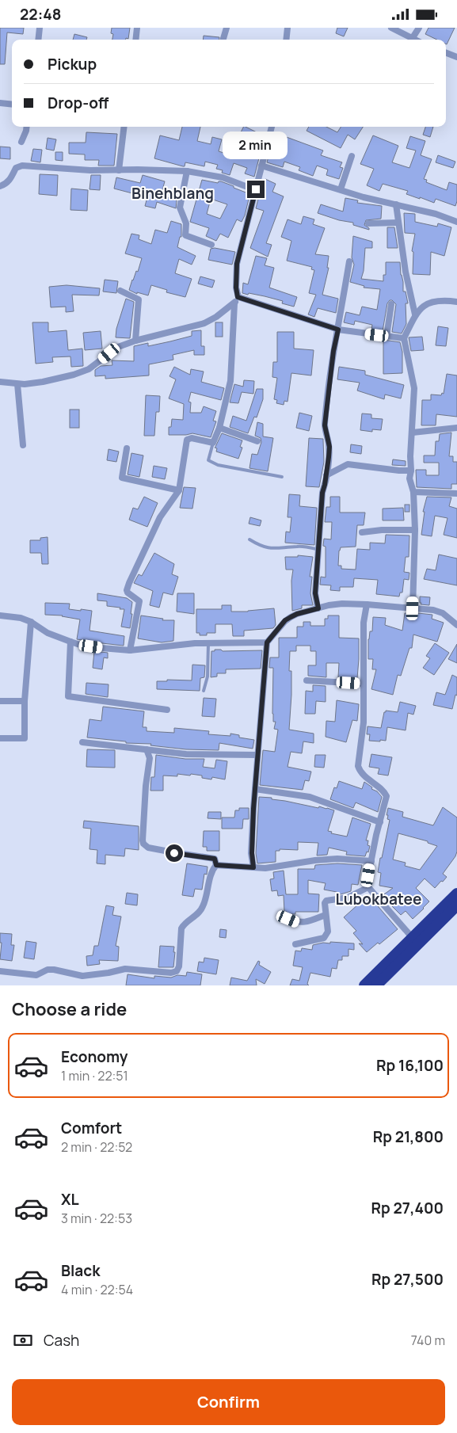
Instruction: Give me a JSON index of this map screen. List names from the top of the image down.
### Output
{
  "districts": ["Binehblang", "Lubokbatee"],
  "page": {
    "status": "22:48",
    "banner": ["Pickup", "Drop-off"],
    "bubble": "2 min",
    "heading": "Choose a ride",
    "list": [
      {
        "name": "Economy",
        "note": "1 min · 22:51",
        "value": "Rp 16,100"
      },
      {
        "name": "Comfort",
        "note": "2 min · 22:52",
        "value": "Rp 21,800"
      },
      {
        "name": "XL",
        "note": "3 min · 22:53",
        "value": "Rp 27,400"
      },
      {
        "name": "Black",
        "note": "4 min · 22:54",
        "value": "Rp 27,500"
      }
    ],
    "pay": ["Cash", "740 m"],
    "buttons": "Confirm"
  }
}
